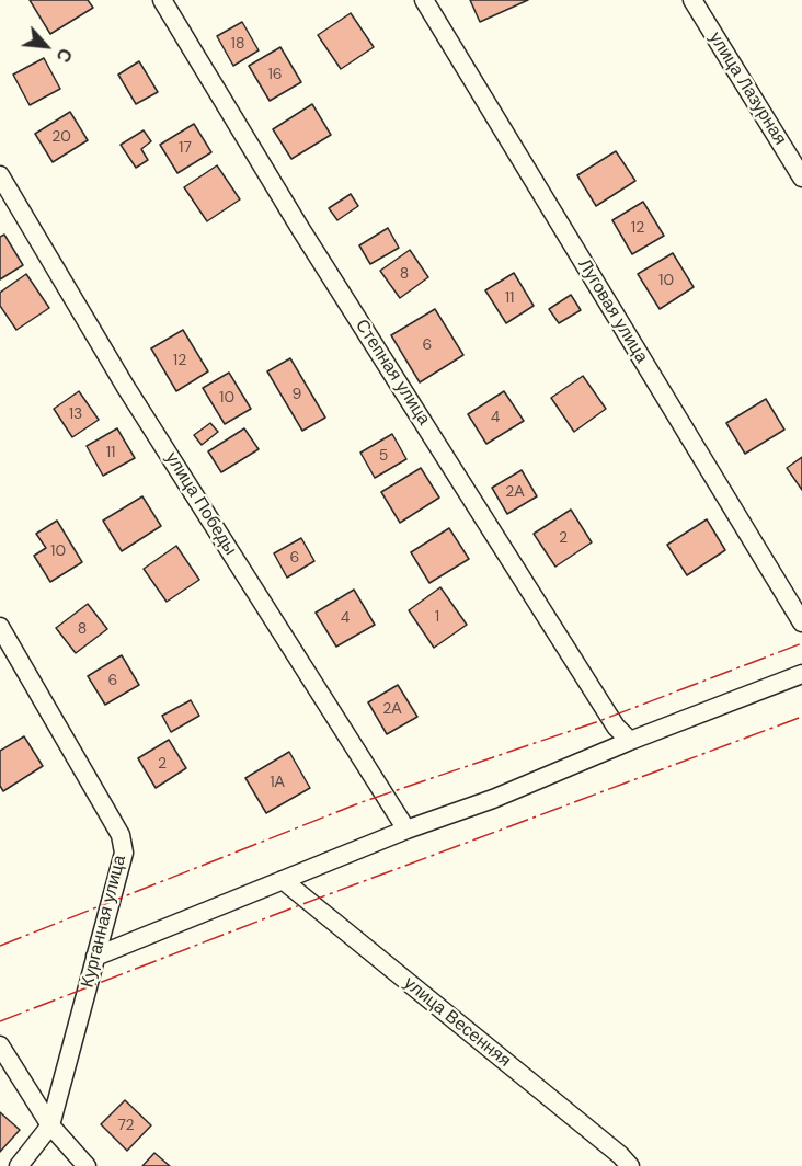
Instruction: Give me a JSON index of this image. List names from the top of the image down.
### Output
{
  "streets": {
    "street": [
      "улица Лазурная",
      "Луговая улица",
      "Степная улица",
      "улица Победы",
      "Курганная улица",
      "улица Весенняя"
    ]
  },
  "house_numbers": [
    "18",
    "16",
    "20",
    "17",
    "12",
    "8",
    "10",
    "11",
    "6",
    "12",
    "9",
    "10",
    "13",
    "4",
    "11",
    "5",
    "2А",
    "2",
    "10",
    "6",
    "1",
    "4",
    "8",
    "6",
    "2А",
    "2",
    "1А",
    "72"
  ],
  "north": "bottom right"
}
